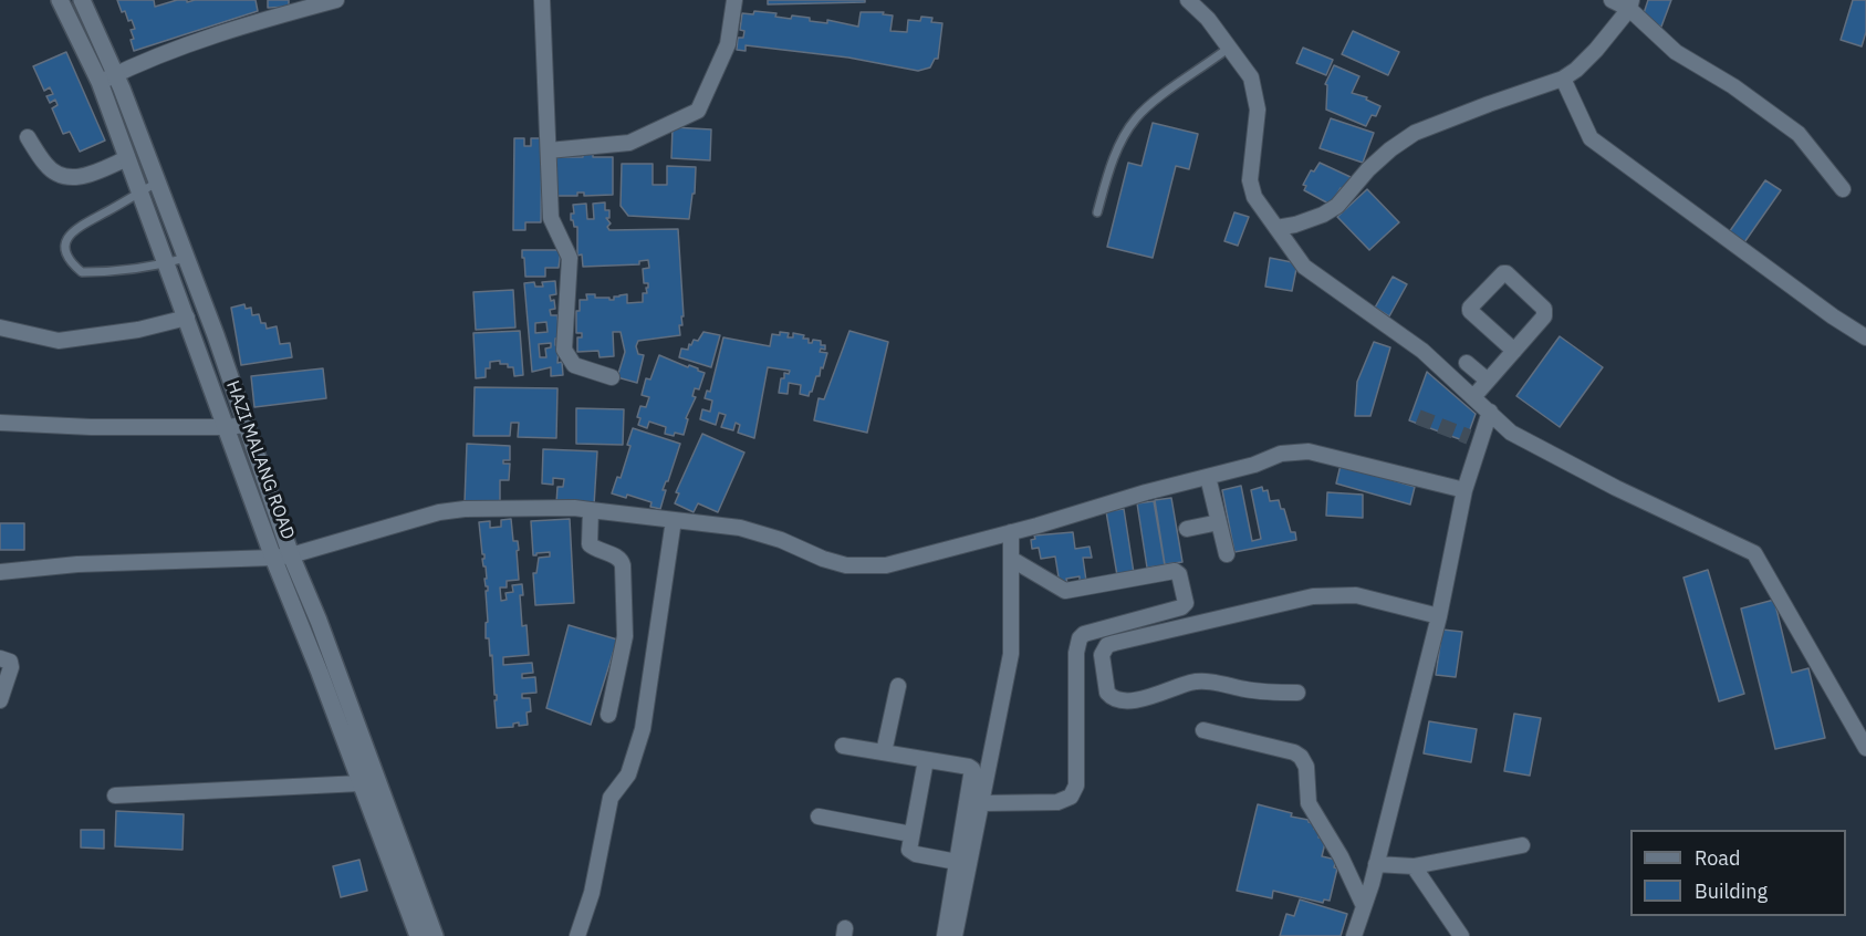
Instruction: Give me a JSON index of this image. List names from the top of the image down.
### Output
{
  "streets": {
    "main road": ["HAZI MALANG ROAD"]
  },
  "legend": ["Road", "Building"]
}
